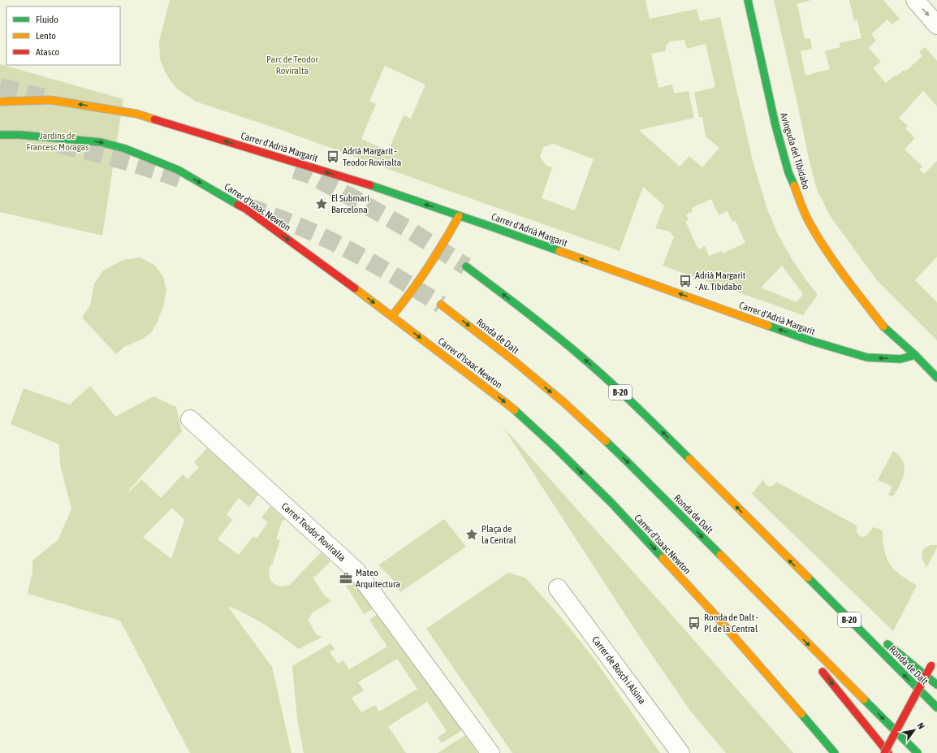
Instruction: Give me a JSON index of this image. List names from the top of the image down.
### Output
{
  "streets": {
    "main road": [
      "Carrer d'Adrià Margarit",
      "Avinguda del Tibidabo",
      "Carrer d'Isaac Newton",
      "Ronda de Dalt",
      "B-20"
    ],
    "street": ["Carrer Teodor Roviralta", "Carrer de Bosch i Alsina"]
  },
  "crossings": [
    ["Carrer d'Adrià Margarit", "Avinguda del Tibidabo"]
  ],
  "one_way": ["Carrer d'Adrià Margarit", "Carrer d'Isaac Newton"],
  "parks": ["Parc de Teodor Roviralta", "Jardins de Francesc Moragas"],
  "places": {
    "bus stop": ["Adrià Margarit - Teodor Roviralta", "Adrià Margarit - Av. Tibidabo", "Ronda de Dalt - Pl de la Central"],
    "place": ["El Submarí Barcelona", "Plaça de la Central"],
    "office": ["Mateo Arquitectura"]
  },
  "legend": ["Fluido", "Lento", "Atasco"],
  "north": "top right"
}
